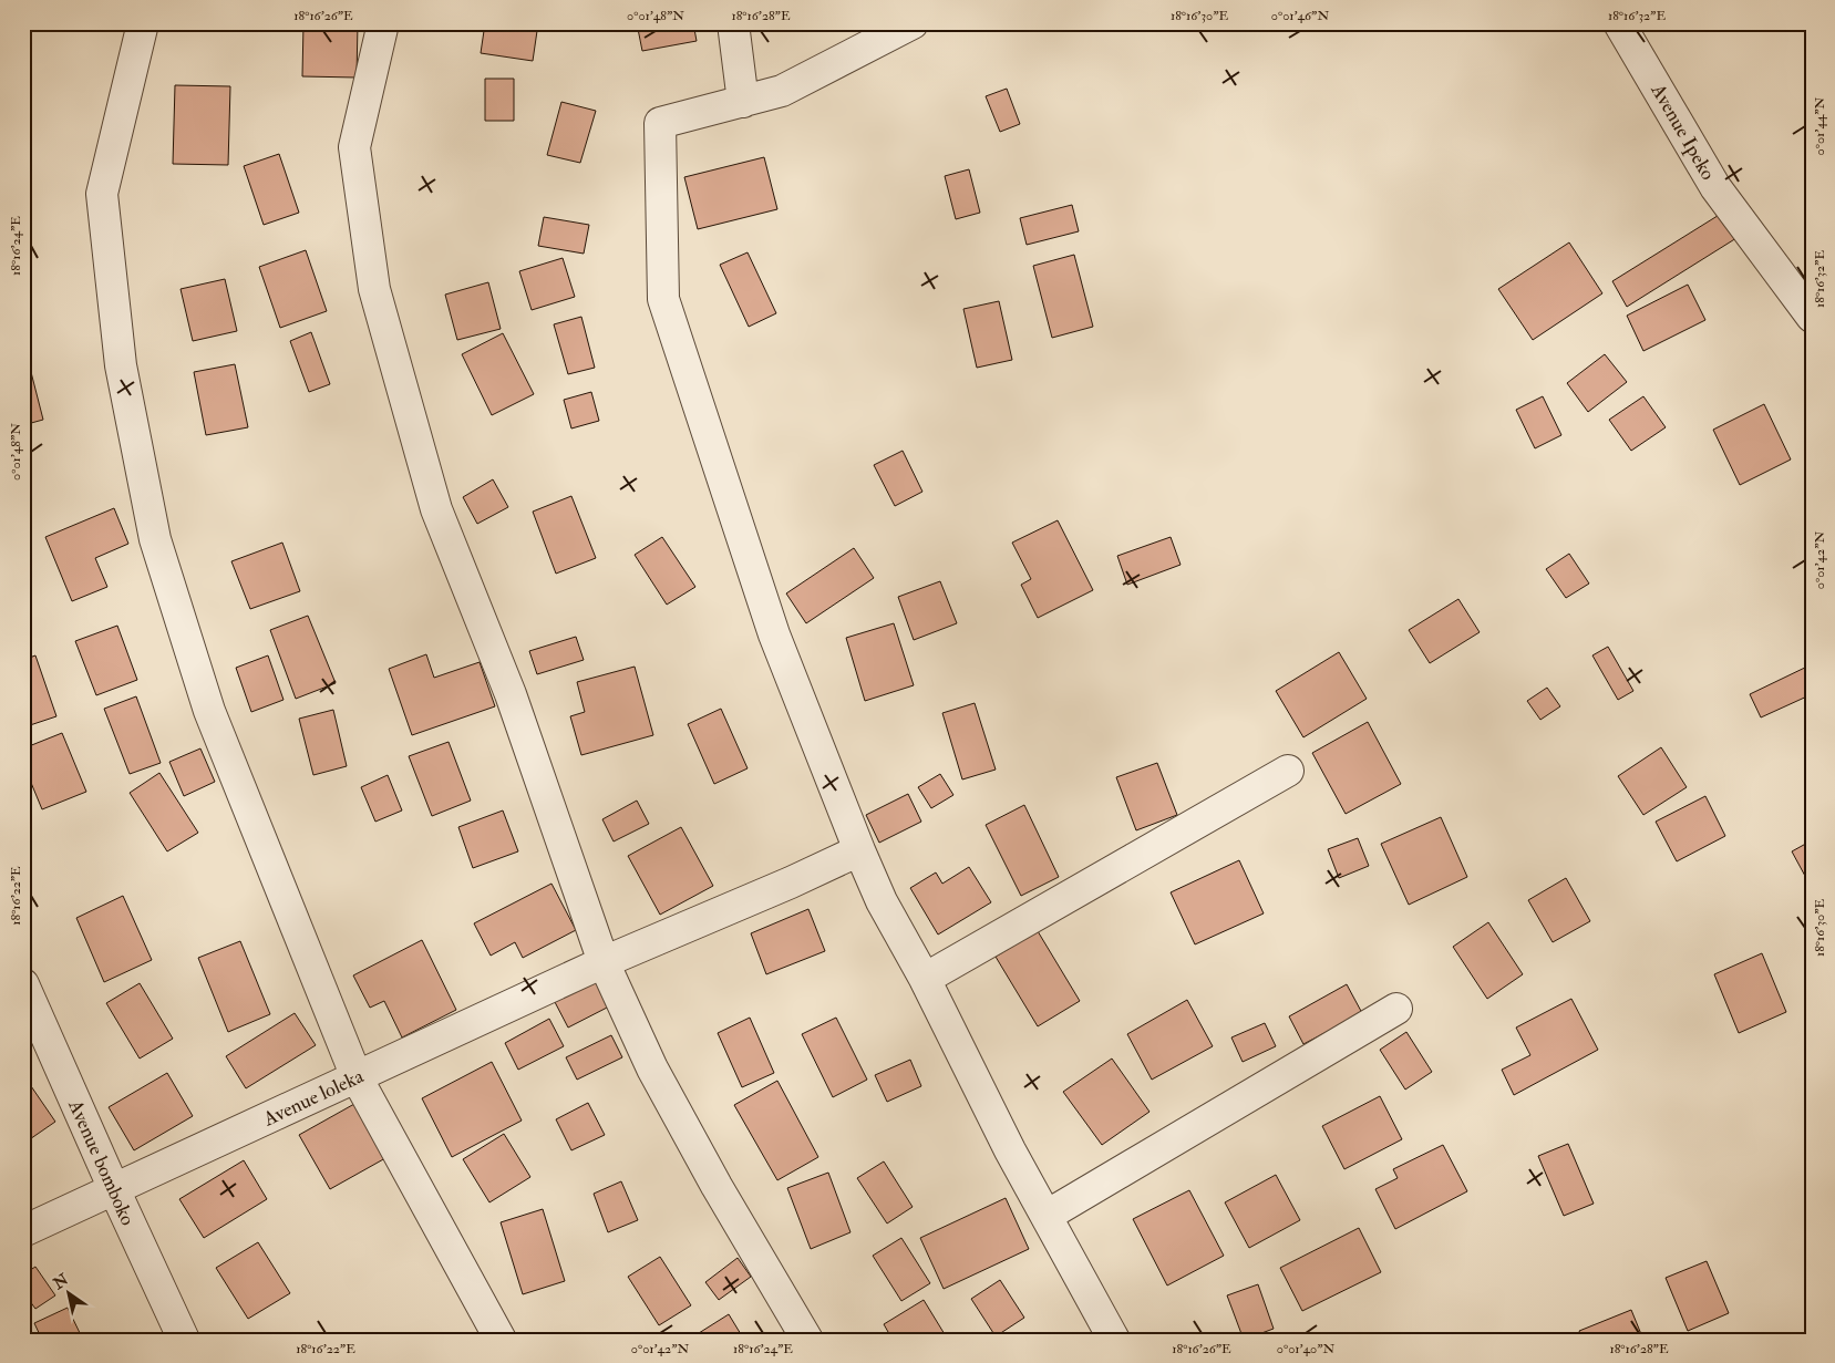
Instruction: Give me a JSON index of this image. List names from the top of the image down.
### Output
{
  "streets": {
    "street": ["Avenue Ipeko", "Avenue loleka", "Avenue bomboko"]
  },
  "crossings": [
    ["Avenue loleka", "Avenue bomboko"]
  ],
  "north": "top left",
  "coordinates": [
    "18°16'26\"E",
    "0°01'48\"N",
    "18°16'28\"E",
    "18°16'30\"E",
    "0°01'46\"N",
    "18°16'32\"E",
    "0°01'44\"N",
    "18°16'24\"E",
    "0°01'42\"N",
    "18°16'22\"E",
    "0°01'40\"N"
  ]
}
